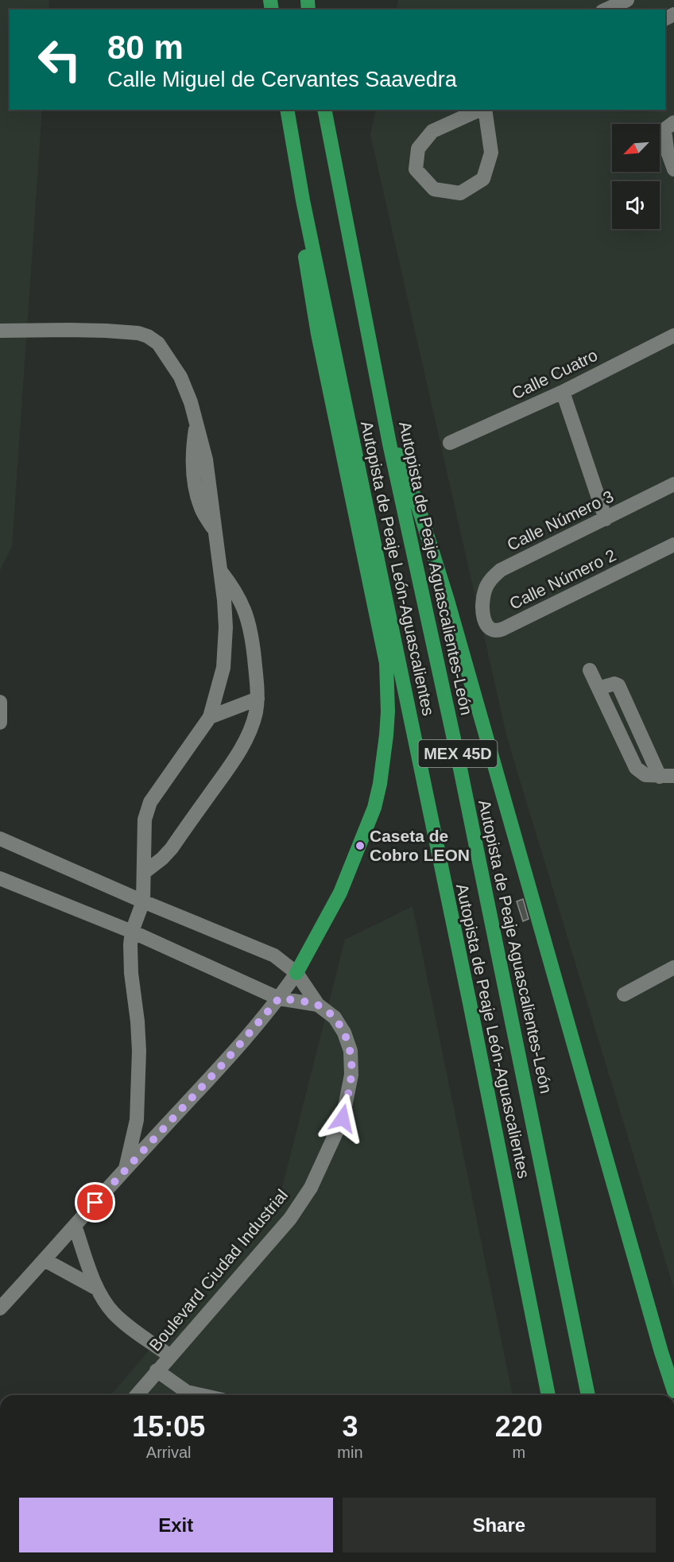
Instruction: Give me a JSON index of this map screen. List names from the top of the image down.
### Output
{
  "streets": {
    "highway": ["Autopista de Peaje León-Aguascalientes", "Autopista de Peaje Aguascalientes-León", "MEX 45D"],
    "street": [
      "Calle Cuatro",
      "Calle Número 3",
      "Calle Número 2",
      "Boulevard Ciudad Industrial"
    ]
  },
  "crossings": [
    ["Calle Número 3", "Calle Número 2"]
  ],
  "places": ["Caseta de Cobro LEON"],
  "north": "bottom left",
  "page": {
    "turn": ["80 m", "Calle Miguel de Cervantes Saavedra"],
    "eta": [
      "15:05",
      "Arrival",
      "3",
      "min",
      "220",
      "m"
    ],
    "buttons": ["Exit", "Share"]
  }
}
